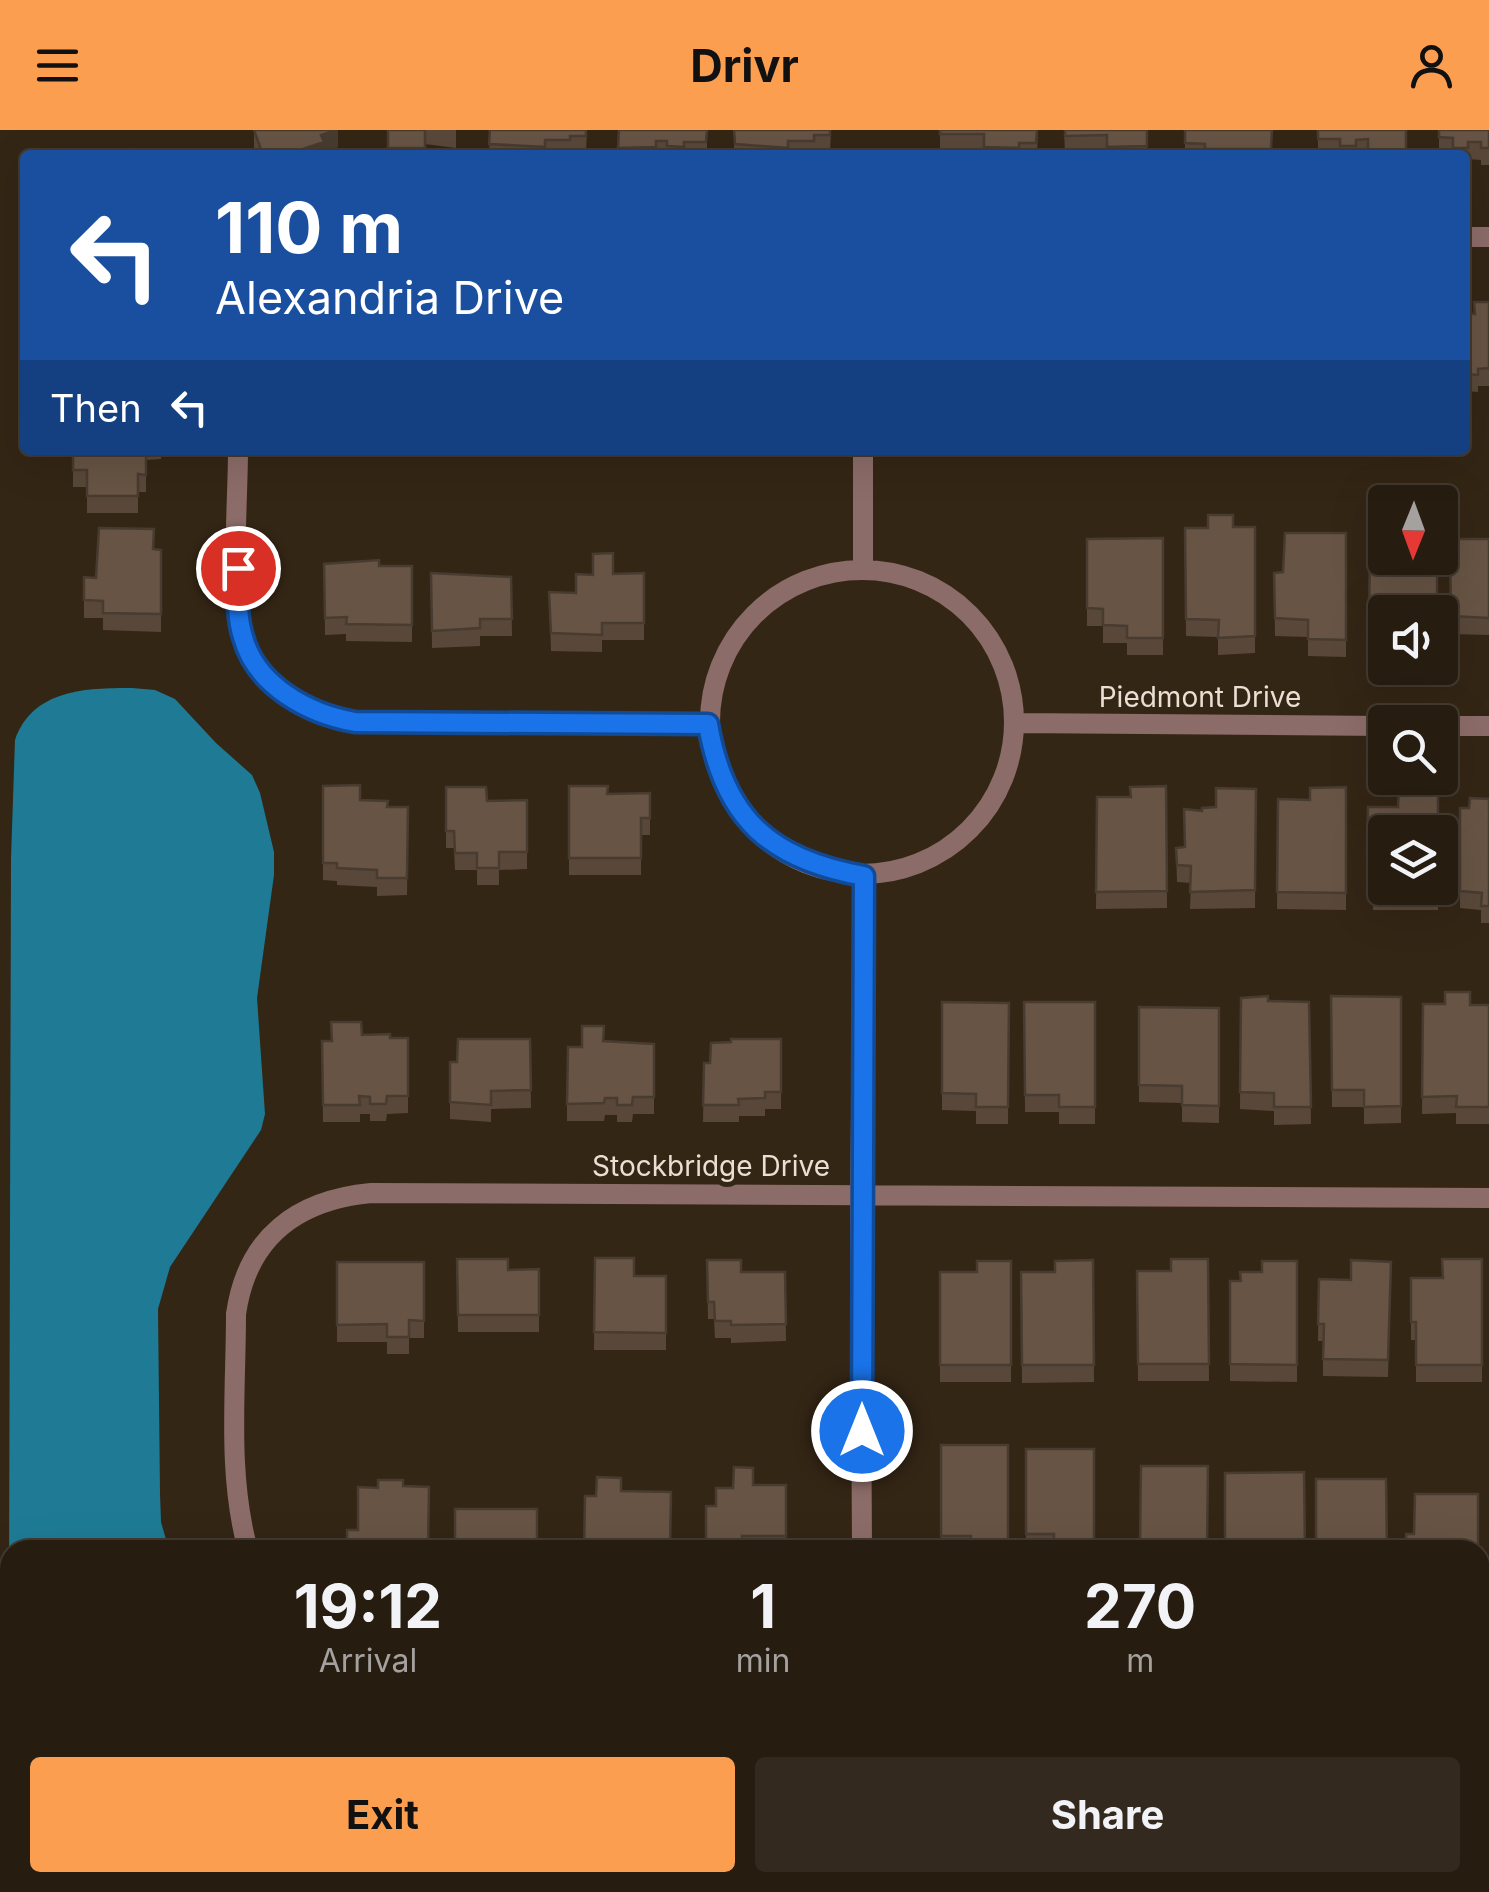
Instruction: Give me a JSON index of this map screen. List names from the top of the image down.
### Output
{
  "streets": {
    "street": ["Piedmont Drive", "Stockbridge Drive"]
  },
  "north": "bottom",
  "page": {
    "header": "Drivr",
    "turn": ["110 m", "Alexandria Drive"],
    "then": "Then",
    "eta": [
      "19:12",
      "Arrival",
      "1",
      "min",
      "270",
      "m"
    ],
    "buttons": ["Exit", "Share"]
  }
}
